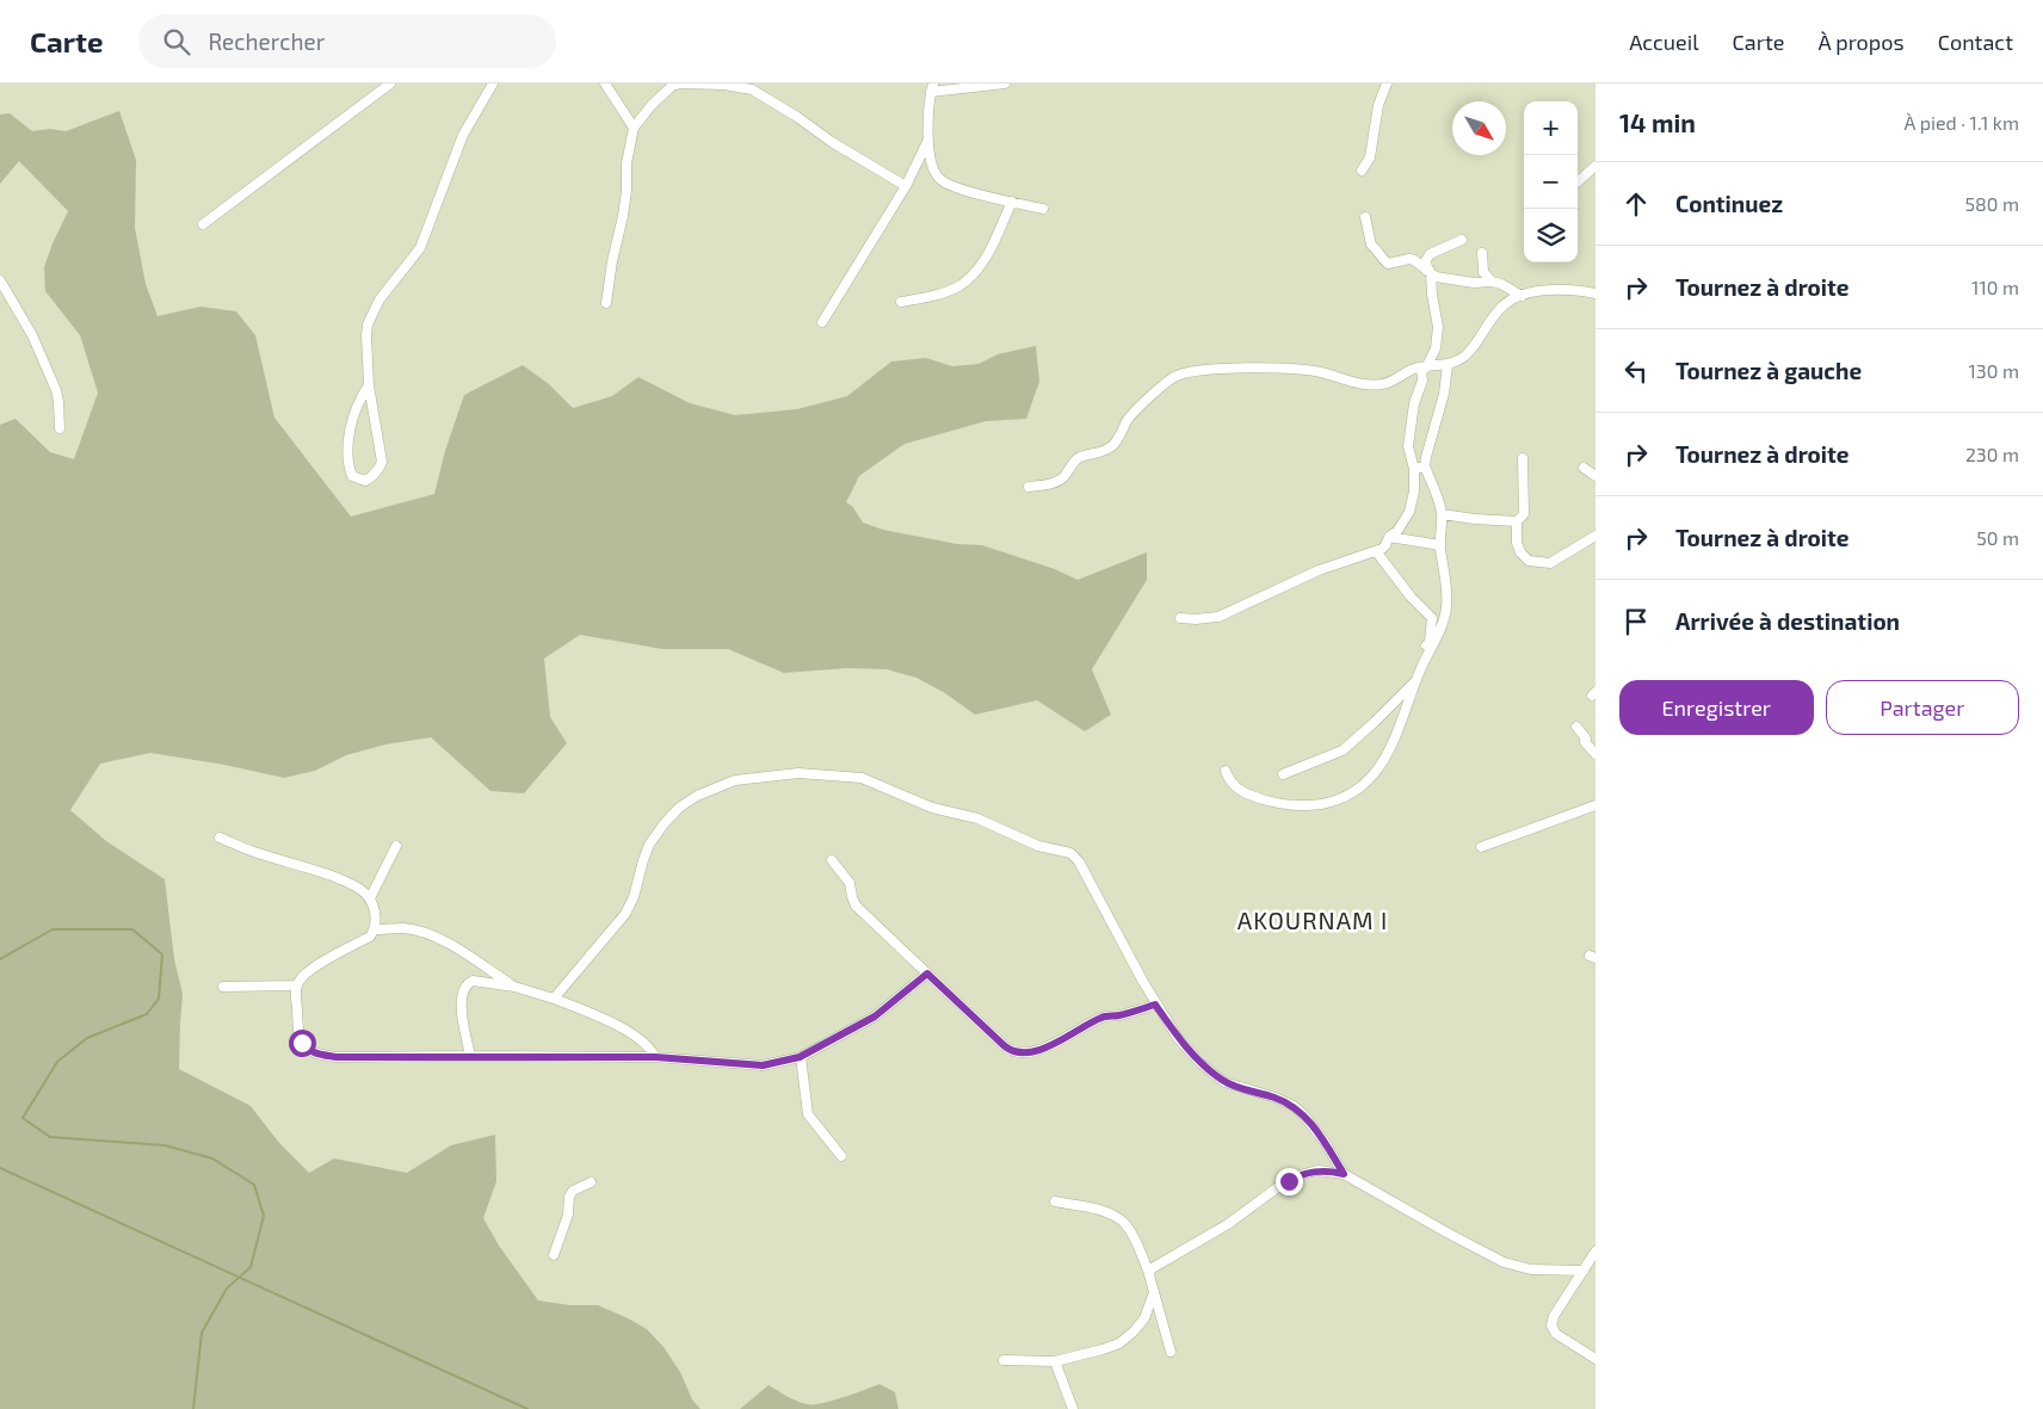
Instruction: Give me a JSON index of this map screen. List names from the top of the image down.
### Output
{
  "districts": ["AKOURNAM I"],
  "north": "bottom right",
  "page": {
    "header": "Carte",
    "search": "Rechercher",
    "nav": [
      "Accueil",
      "Carte",
      "À propos",
      "Contact"
    ],
    "heading": ["14 min", "À pied · 1.1 km"],
    "map_buttons": ["+", "−"],
    "list": [
      ["Continuez", "580 m"],
      ["Tournez à droite", "110 m"],
      ["Tournez à gauche", "130 m"],
      ["Tournez à droite", "230 m"],
      ["Tournez à droite", "50 m"],
      "Arrivée à destination"
    ],
    "buttons": ["Enregistrer", "Partager"]
  }
}
